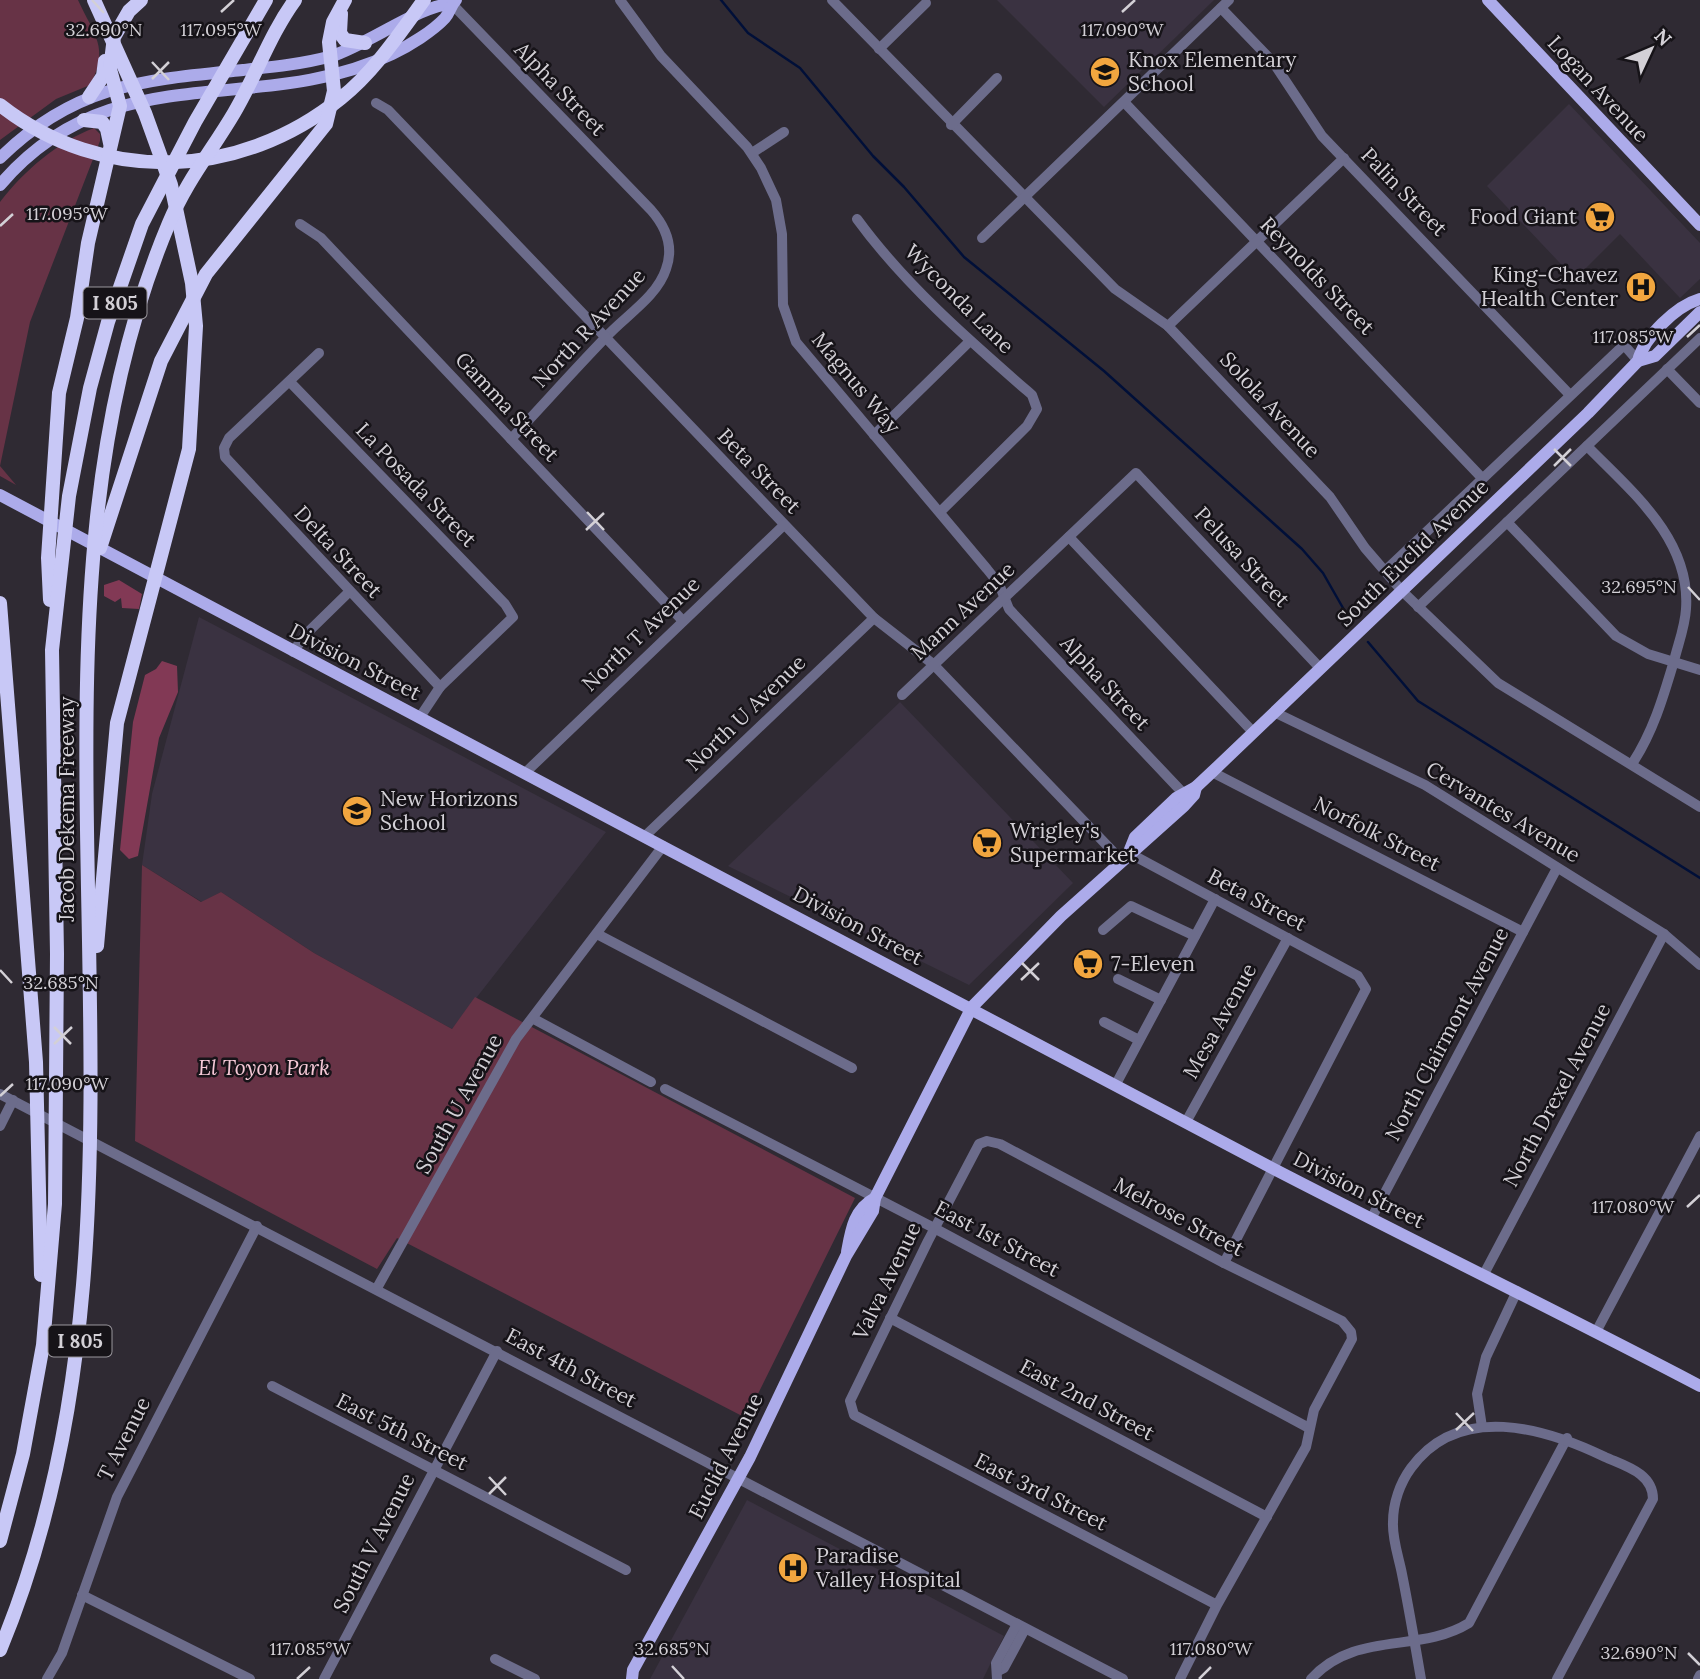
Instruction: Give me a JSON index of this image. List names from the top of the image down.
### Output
{
  "streets": {
    "highway": ["I 805", "Jacob Dekema Freeway"],
    "main road": [
      "Logan Avenue",
      "South Euclid Avenue",
      "Division Street",
      "Euclid Avenue"
    ],
    "street": [
      "Alpha Street",
      "Palin Street",
      "Reynolds Street",
      "Wyconda Lane",
      "North R Avenue",
      "Magnus Way",
      "Solola Avenue",
      "Gamma Street",
      "Beta Street",
      "La Posada Street",
      "Delta Street",
      "Pelusa Street",
      "Mann Avenue",
      "North T Avenue",
      "North U Avenue",
      "Cervantes Avenue",
      "Norfolk Street",
      "Mesa Avenue",
      "North Clairmont Avenue",
      "North Drexel Avenue",
      "South U Avenue",
      "Melrose Street",
      "East 1st Street",
      "Valva Avenue",
      "East 4th Street",
      "East 2nd Street",
      "East 5th Street",
      "T Avenue",
      "East 3rd Street",
      "South V Avenue"
    ]
  },
  "crossings": [
    ["Alpha Street", "North R Avenue"],
    ["Alpha Street", "Magnus Way"],
    ["Alpha Street", "Mann Avenue"],
    ["Wyconda Lane", "Magnus Way"],
    ["I 805", "Jacob Dekema Freeway"],
    ["North R Avenue", "Gamma Street"],
    ["North R Avenue", "Beta Street"],
    ["Magnus Way", "Mann Avenue"],
    ["Solola Avenue", "South Euclid Avenue"],
    ["Gamma Street", "North T Avenue"],
    ["Beta Street", "Mann Avenue"],
    ["Beta Street", "North T Avenue"],
    ["Beta Street", "Division Street"],
    ["Beta Street", "North U Avenue"],
    ["Beta Street", "Mesa Avenue"],
    ["Beta Street", "Euclid Avenue"],
    ["La Posada Street", "Delta Street"],
    ["South Euclid Avenue", "Pelusa Street"],
    ["South Euclid Avenue", "Cervantes Avenue"],
    ["South Euclid Avenue", "Norfolk Street"],
    ["Pelusa Street", "Mann Avenue"],
    ["North T Avenue", "Division Street"],
    ["Division Street", "North U Avenue"],
    ["Division Street", "Mesa Avenue"],
    ["Division Street", "North Clairmont Avenue"],
    ["Division Street", "North Drexel Avenue"],
    ["Division Street", "South U Avenue"],
    ["Division Street", "Euclid Avenue"],
    ["Cervantes Avenue", "North Clairmont Avenue"],
    ["Cervantes Avenue", "North Drexel Avenue"],
    ["Norfolk Street", "North Clairmont Avenue"],
    ["South U Avenue", "East 4th Street"],
    ["Melrose Street", "East 1st Street"],
    ["Melrose Street", "Valva Avenue"],
    ["East 1st Street", "Valva Avenue"],
    ["East 1st Street", "Euclid Avenue"],
    ["Valva Avenue", "East 2nd Street"],
    ["Valva Avenue", "East 3rd Street"],
    ["East 4th Street", "T Avenue"],
    ["East 4th Street", "Euclid Avenue"],
    ["East 4th Street", "South V Avenue"],
    ["East 5th Street", "South V Avenue"]
  ],
  "parks": ["El Toyon Park"],
  "places": {
    "school or university": ["Knox Elementary School", "New Horizons School"],
    "supermarket": ["Food Giant", "Wrigley's Supermarket", "7-Eleven"],
    "hospital": ["King-Chavez Health Center", "Paradise Valley Hospital"]
  },
  "north": "top right",
  "coordinates": [
    "117.095°W",
    "117.090°W",
    "32.690°N",
    "117.085°W",
    "32.695°N",
    "32.685°N",
    "117.080°W"
  ]
}
